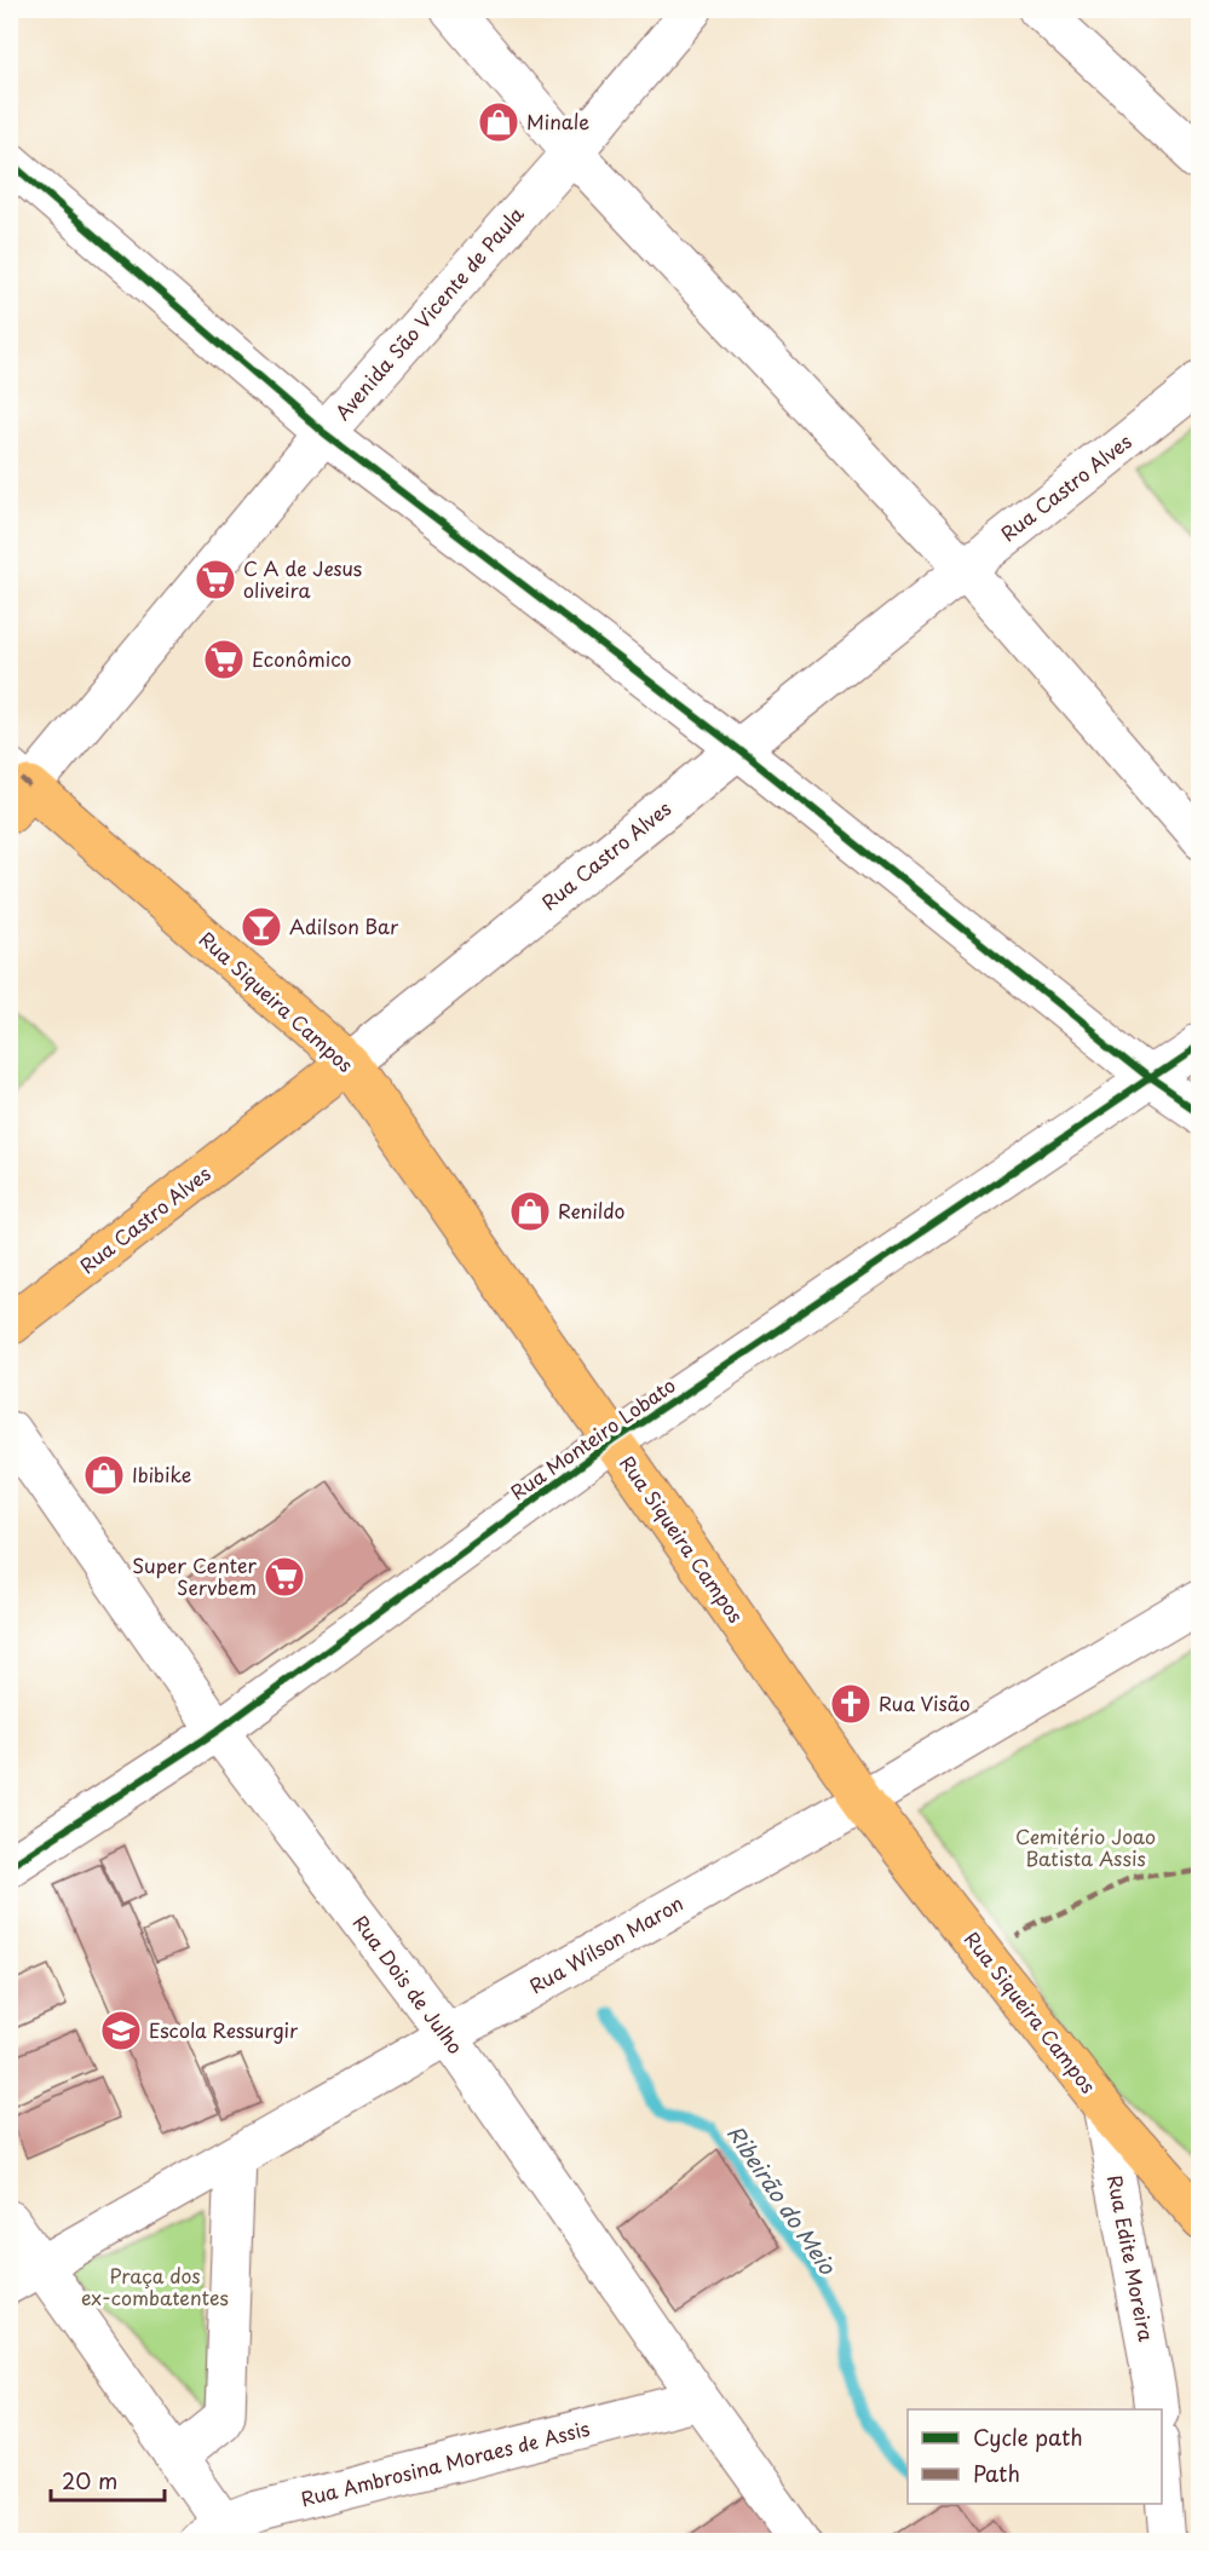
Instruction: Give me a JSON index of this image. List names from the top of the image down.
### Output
{
  "streets": {
    "main road": ["Rua Castro Alves", "Rua Siqueira Campos"],
    "street": [
      "Avenida São Vicente de Paula",
      "Rua Monteiro Lobato",
      "Rua Wilson Maron",
      "Rua Dois de Julho",
      "Rua Edite Moreira",
      "Rua Ambrosina Moraes de Assis"
    ]
  },
  "crossings": [
    ["Avenida São Vicente de Paula", "Rua Siqueira Campos"],
    ["Rua Castro Alves", "Rua Siqueira Campos"],
    ["Rua Siqueira Campos", "Rua Monteiro Lobato"],
    ["Rua Siqueira Campos", "Rua Wilson Maron"],
    ["Rua Siqueira Campos", "Rua Edite Moreira"],
    ["Rua Monteiro Lobato", "Rua Dois de Julho"],
    ["Rua Wilson Maron", "Rua Dois de Julho"],
    ["Rua Dois de Julho", "Rua Ambrosina Moraes de Assis"]
  ],
  "water": ["Ribeirão do Meio"],
  "parks": ["Cemitério Joao Batista Assis", "Praça dos ex-combatentes"],
  "places": {
    "shop": ["Minale", "Renildo", "Ibibike"],
    "supermarket": ["C A de Jesus oliveira", "Econômico", "Super Center Servbem"],
    "bar": ["Adilson Bar"],
    "church": ["Rua Visão"],
    "school or university": ["Escola Ressurgir"]
  },
  "legend": ["Cycle path", "Path"],
  "scale_bar": "20 m"
}
